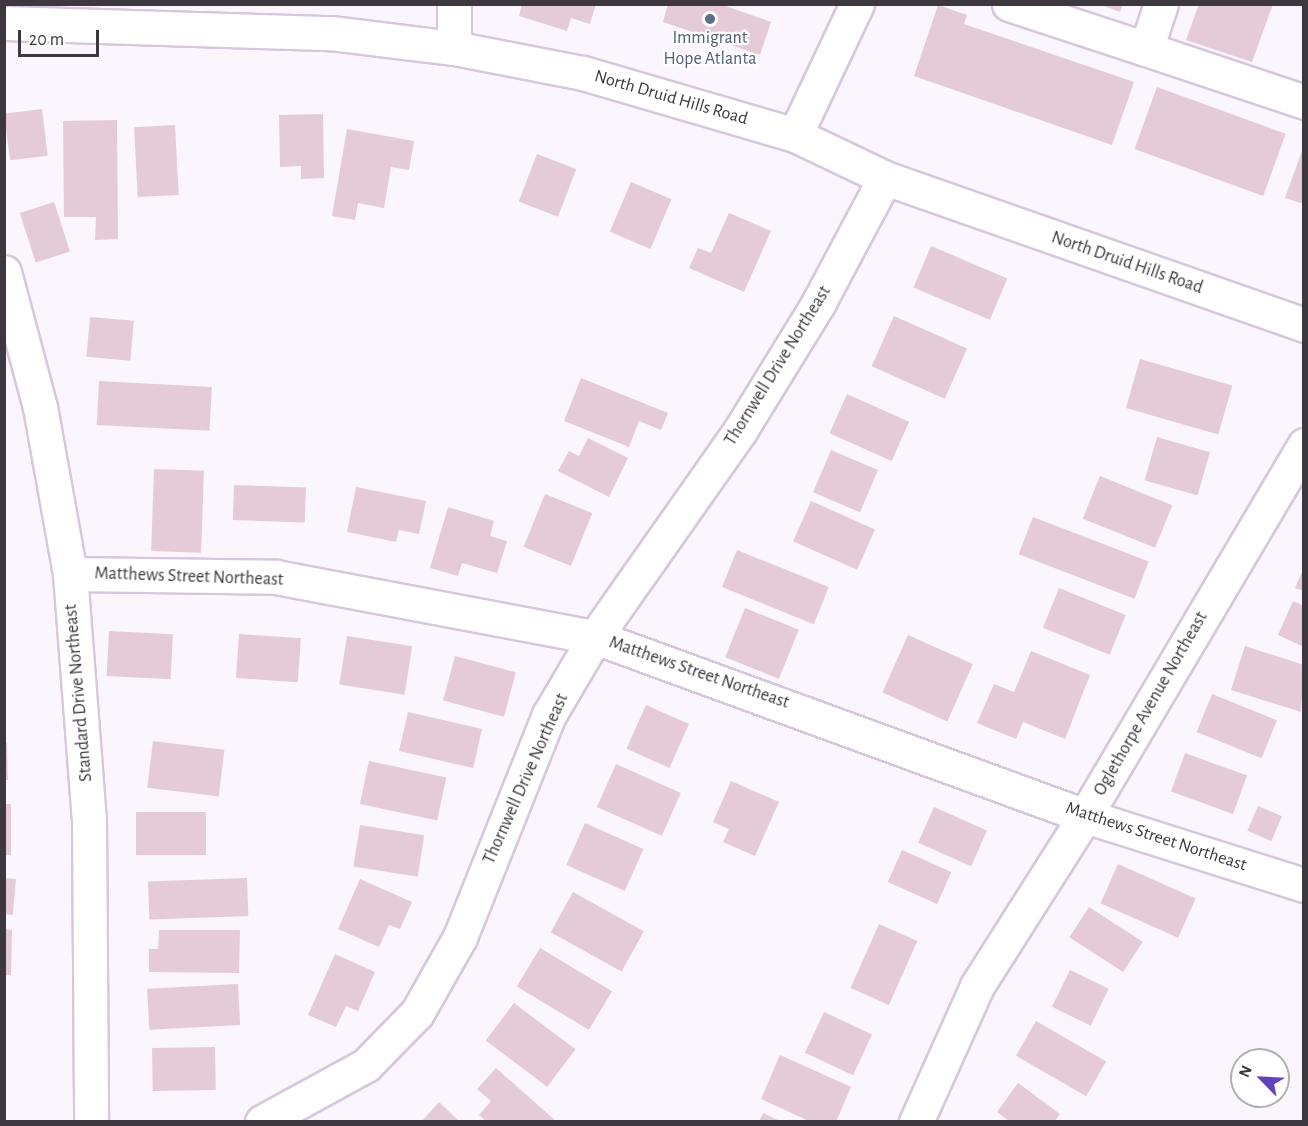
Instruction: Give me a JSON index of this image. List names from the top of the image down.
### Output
{
  "streets": {
    "street": [
      "North Druid Hills Road",
      "Thornwell Drive Northeast",
      "Matthews Street Northeast",
      "Standard Drive Northeast",
      "Oglethorpe Avenue Northeast"
    ]
  },
  "crossings": [
    ["North Druid Hills Road", "Thornwell Drive Northeast"],
    ["Thornwell Drive Northeast", "Matthews Street Northeast"],
    ["Matthews Street Northeast", "Standard Drive Northeast"],
    ["Matthews Street Northeast", "Oglethorpe Avenue Northeast"]
  ],
  "places": ["Immigrant Hope Atlanta"],
  "scale_bar": "20 m",
  "north": "top left"
}
